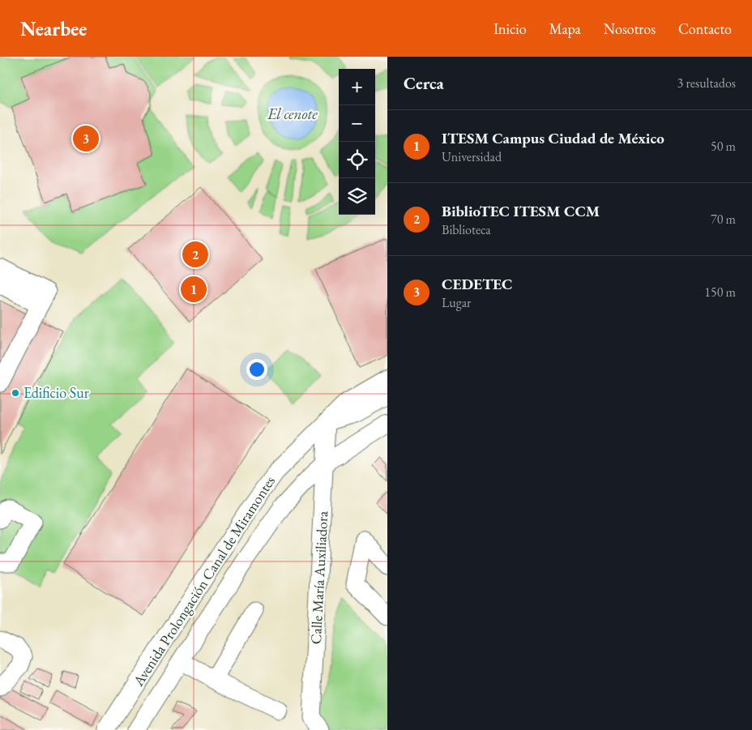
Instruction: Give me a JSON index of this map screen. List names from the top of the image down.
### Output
{
  "streets": {
    "street": ["Calle María Auxiliadora", "Avenida Prolongación Canal de Miramontes"]
  },
  "crossings": [
    ["Calle María Auxiliadora", "Avenida Prolongación Canal de Miramontes"]
  ],
  "water": ["El cenote"],
  "places": ["Edificio Sur"],
  "page": {
    "header": "Nearbee",
    "nav": [
      "Inicio",
      "Mapa",
      "Nosotros",
      "Contacto"
    ],
    "heading": ["Cerca", "3 resultados"],
    "map_buttons": ["+", "−"],
    "list": [
      {
        "mark": "1",
        "name": "ITESM Campus Ciudad de México",
        "note": "Universidad",
        "value": "50 m"
      },
      {
        "mark": "2",
        "name": "BiblioTEC ITESM CCM",
        "note": "Biblioteca",
        "value": "70 m"
      },
      {
        "mark": "3",
        "name": "CEDETEC",
        "note": "Lugar",
        "value": "150 m"
      }
    ],
    "pins": ["3", "2", "1"]
  }
}
